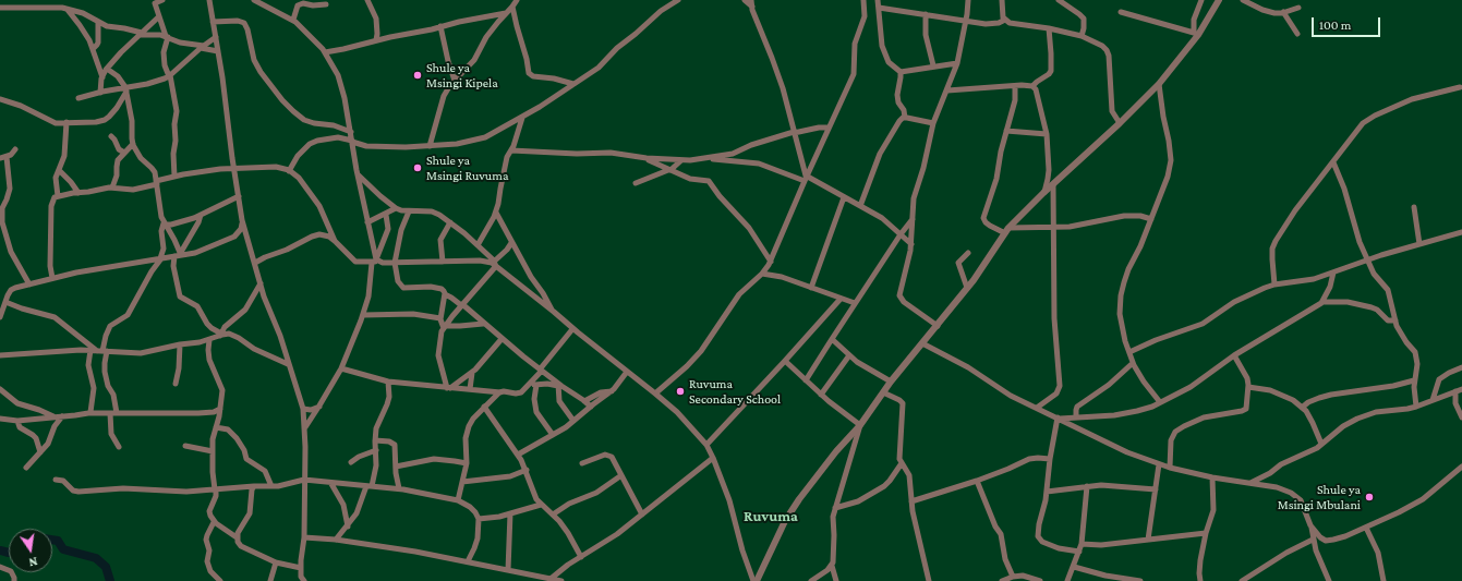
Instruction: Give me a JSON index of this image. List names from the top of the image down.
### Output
{
  "districts": ["Ruvuma"],
  "places": [
    "Shule ya Msingi Kipela",
    "Shule ya Msingi Ruvuma",
    "Ruvuma Secondary School",
    "Shule ya Msingi Mbulani"
  ],
  "scale_bar": "100 m",
  "north": "bottom"
}
